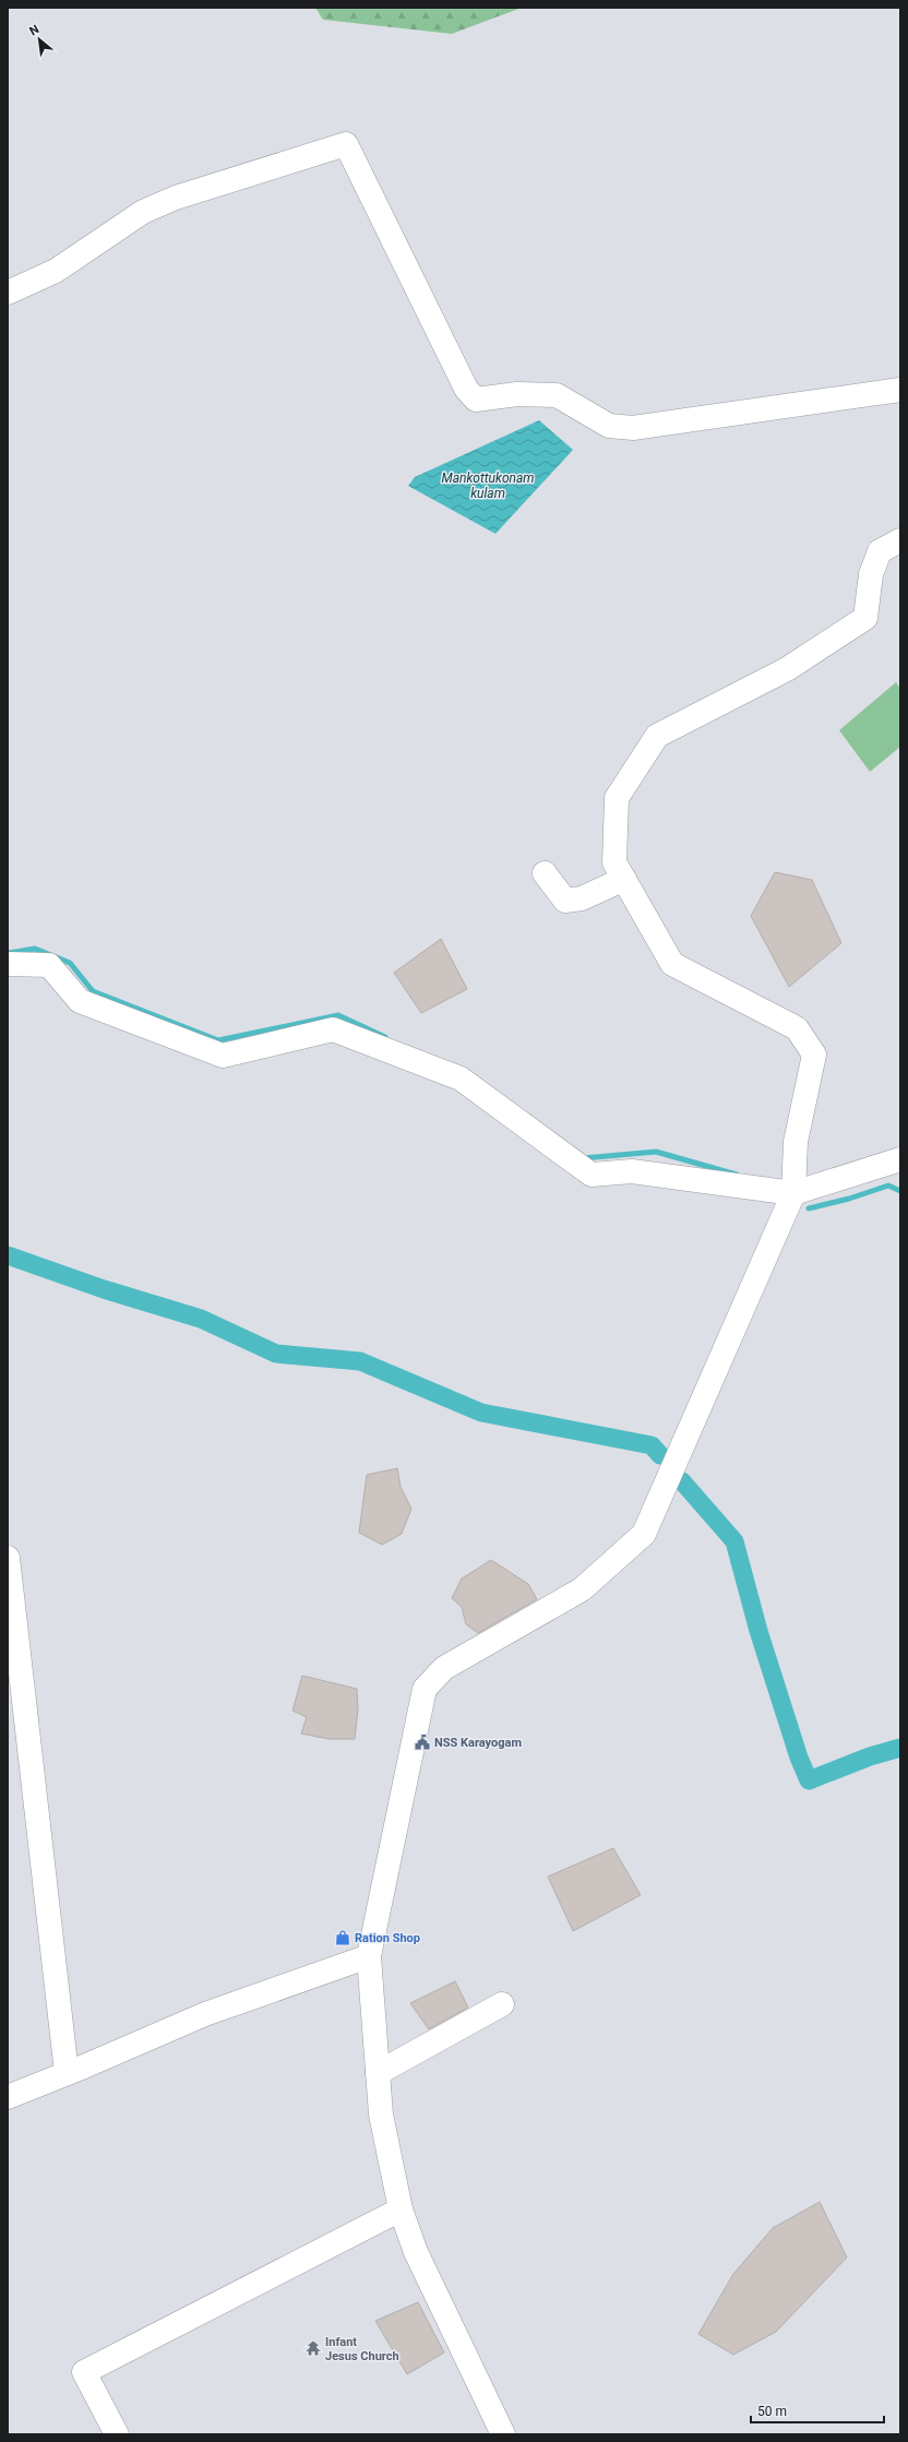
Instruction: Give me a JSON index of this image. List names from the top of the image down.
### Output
{
  "water": ["Mankottukonam kulam"],
  "places": {
    "public building": ["NSS Karayogam"],
    "shop": ["Ration Shop"],
    "temple": ["Infant Jesus Church"]
  },
  "scale_bar": "50 m",
  "north": "top left"
}
